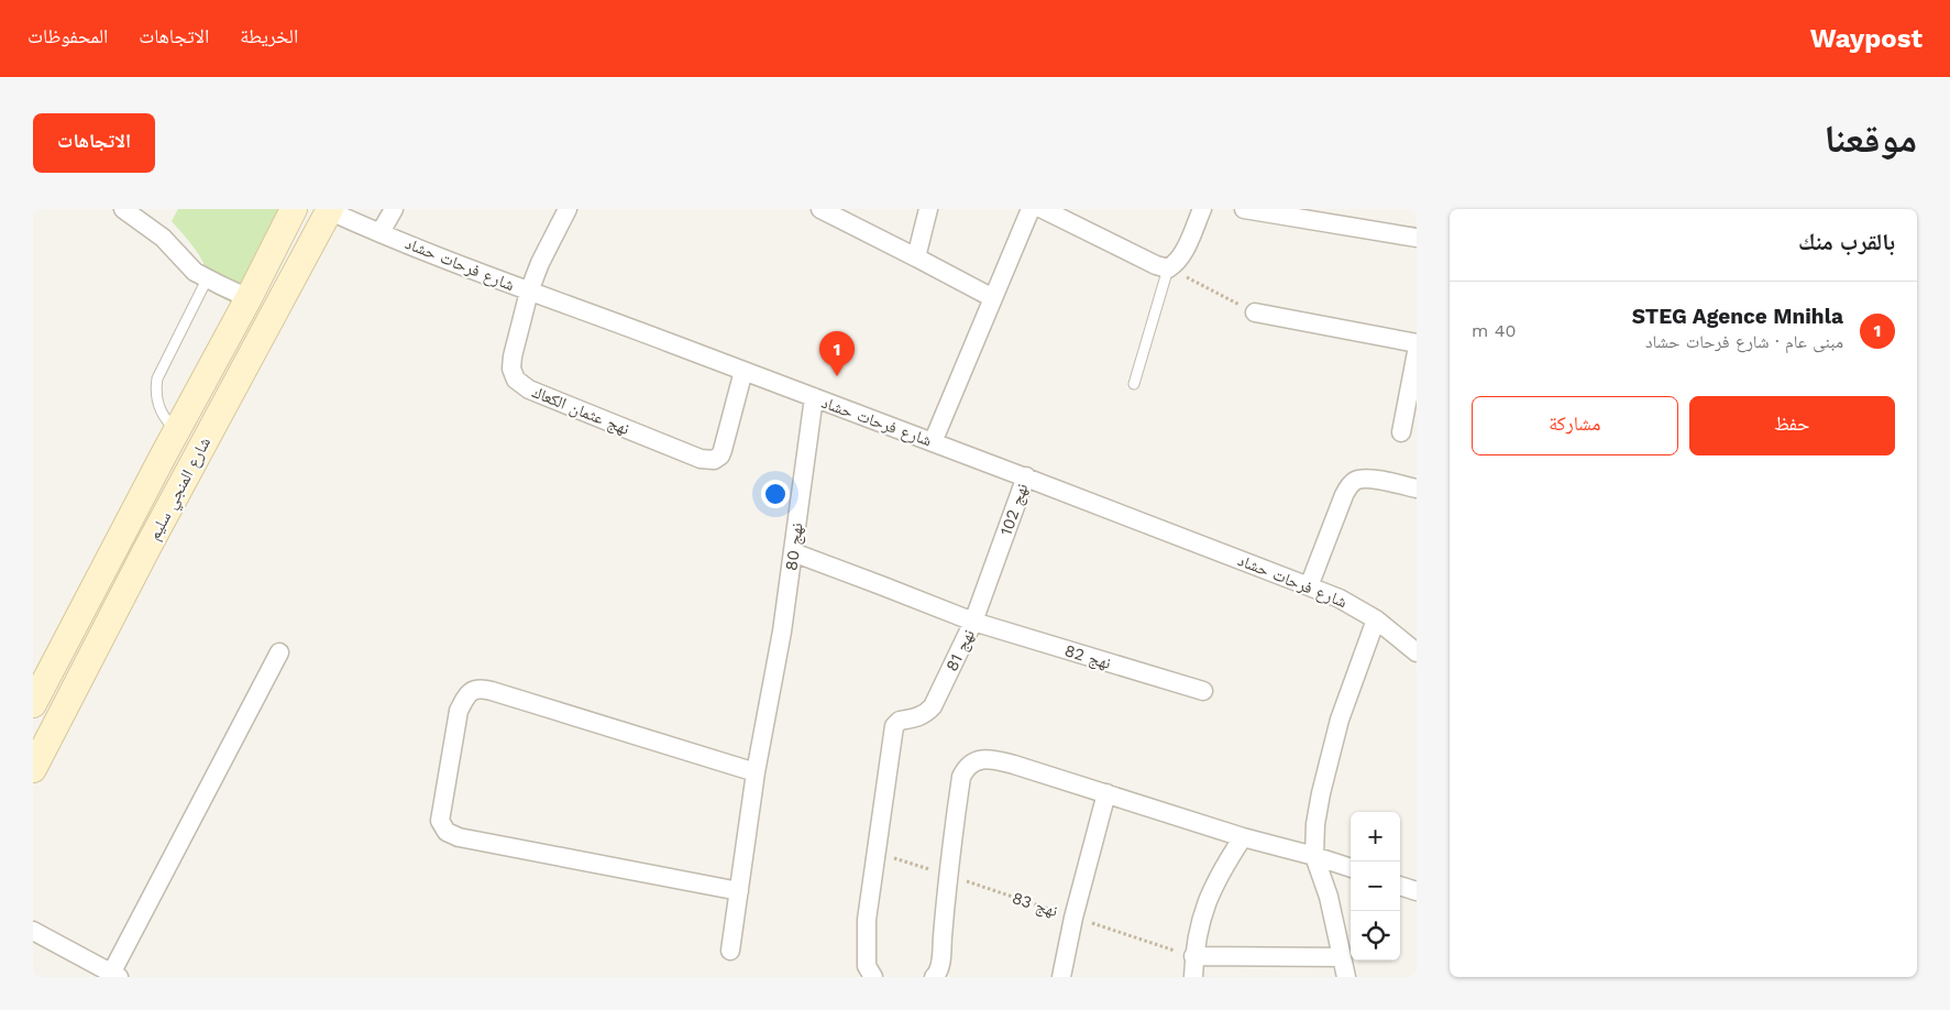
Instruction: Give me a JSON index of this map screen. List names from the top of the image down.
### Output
{
  "streets": {
    "main road": ["شارع المنجي سليم"],
    "street": [
      "شارع فرحات حشاد",
      "نهج عثمان الكعاك",
      "نهج 102",
      "نهج 80",
      "نهج 81",
      "نهج 82"
    ],
    "path": ["نهج 83"]
  },
  "crossings": [
    ["شارع فرحات حشاد", "نهج عثمان الكعاك"],
    ["شارع فرحات حشاد", "شارع المنجي سليم"],
    ["شارع فرحات حشاد", "نهج 102"],
    ["شارع فرحات حشاد", "نهج 80"],
    ["نهج 102", "نهج 81"],
    ["نهج 80", "نهج 82"],
    ["نهج 81", "نهج 82"],
    ["نهج 81", "نهج 83"]
  ],
  "page": {
    "header": "Waypost",
    "nav": ["الخريطة", "الاتجاهات", "المحفوظات"],
    "title": "موقعنا",
    "buttons": [
      "الاتجاهات",
      ["حفظ", "مشاركة"]
    ],
    "heading": "بالقرب منك",
    "list": [
      {
        "mark": "1",
        "name": "STEG Agence Mnihla",
        "note": "مبنى عام · شارع فرحات حشاد",
        "value": "40 m"
      }
    ],
    "pins": "1",
    "map_buttons": ["+", "−"]
  }
}
